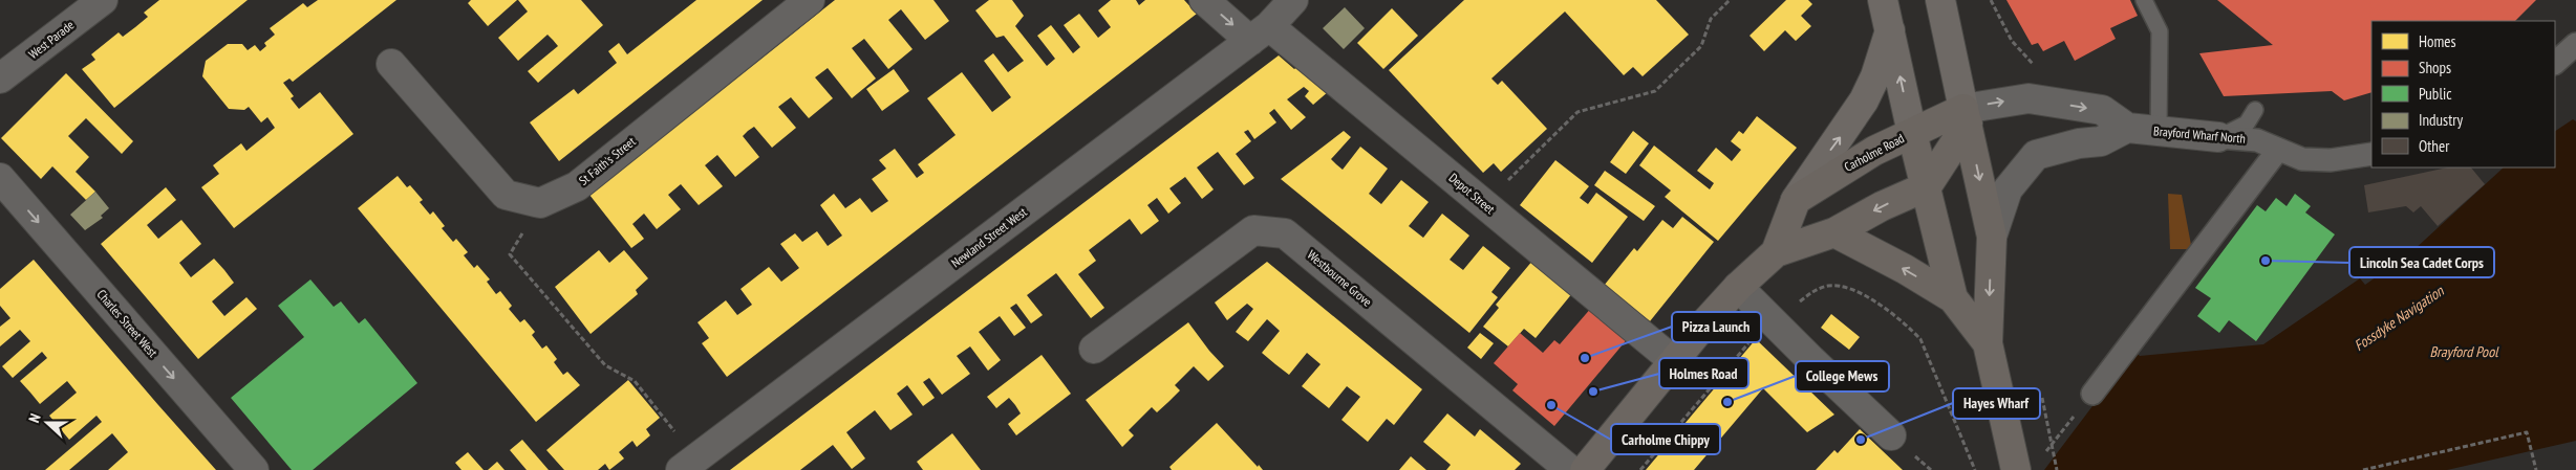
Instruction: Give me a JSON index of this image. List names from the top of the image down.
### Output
{
  "streets": {
    "main road": ["Carholme Road"],
    "street": [
      "West Parade",
      "Brayford Wharf North",
      "St Faith's Street",
      "Depot Street",
      "Newland Street West",
      "Westbourne Grove",
      "Charles Street West"
    ]
  },
  "crossings": [
    ["Depot Street", "Newland Street West"]
  ],
  "one_way": ["Brayford Wharf North", "Charles Street West"],
  "water": ["Fossdyke Navigation", "Brayford Pool"],
  "places": [
    "Lincoln Sea Cadet Corps",
    "Pizza Launch",
    "Holmes Road",
    "College Mews",
    "Carholme Chippy",
    "Hayes Wharf"
  ],
  "legend": [
    "Homes",
    "Shops",
    "Public",
    "Industry",
    "Other"
  ],
  "north": "left"
}
